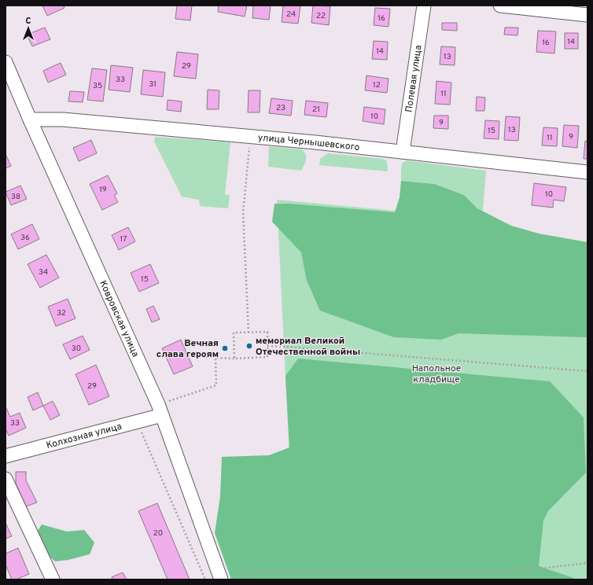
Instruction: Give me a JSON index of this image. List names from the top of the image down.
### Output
{
  "streets": {
    "street": [
      "Полевая улица",
      "улица Чернышевского",
      "Ковровская улица",
      "Колхозная улица"
    ]
  },
  "crossings": [
    ["Полевая улица", "улица Чернышевского"],
    ["улица Чернышевского", "Ковровская улица"],
    ["Ковровская улица", "Колхозная улица"]
  ],
  "parks": ["Напольное кладбище"],
  "places": ["мемориал Великой Отечественной войны", "Вечная слава героям"],
  "house_numbers": [
    "24",
    "22",
    "16",
    "14",
    "16",
    "14",
    "13",
    "29",
    "33",
    "31",
    "12",
    "35",
    "11",
    "23",
    "21",
    "10",
    "9",
    "13",
    "15",
    "9",
    "11",
    "19",
    "10",
    "38",
    "36",
    "17",
    "34",
    "15",
    "32",
    "30",
    "29",
    "33",
    "20"
  ],
  "north": "top"
}
